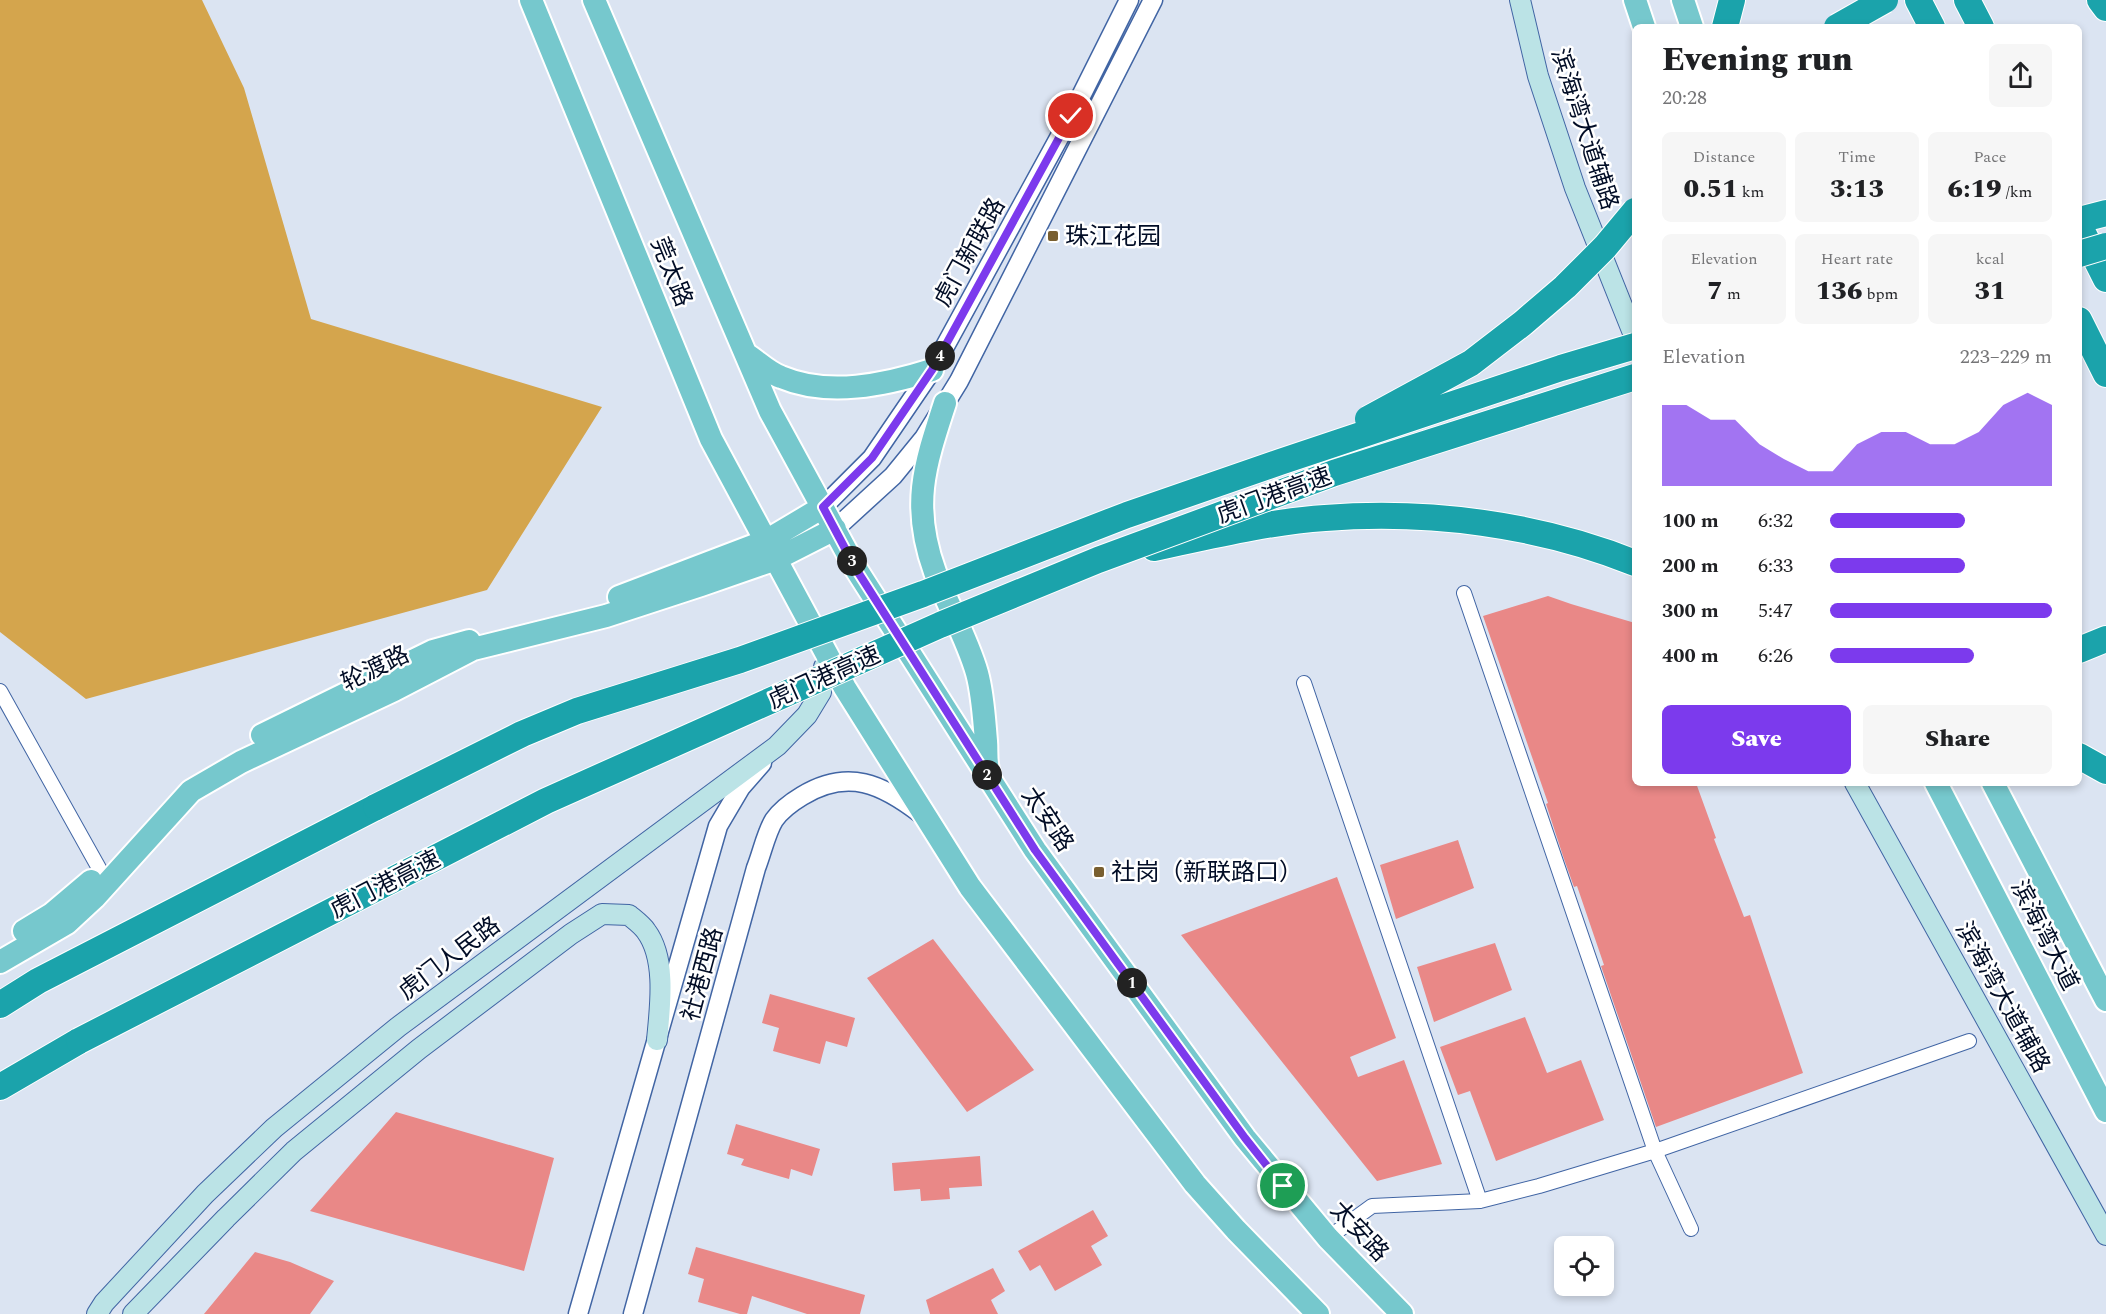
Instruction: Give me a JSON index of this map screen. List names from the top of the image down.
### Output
{
  "streets": {
    "highway": ["虎门港高速"],
    "main road": [
      "滨海湾大道辅路",
      "莞太路",
      "轮渡路",
      "太安路",
      "滨海湾大道",
      "虎门人民路"
    ],
    "street": ["虎门新联路", "社港西路"]
  },
  "crossings": [
    ["虎门新联路", "莞太路"],
    ["虎门新联路", "轮渡路"],
    ["虎门新联路", "太安路"],
    ["莞太路", "轮渡路"],
    ["莞太路", "太安路"],
    ["轮渡路", "太安路"],
    ["虎门人民路", "社港西路"]
  ],
  "places": {
    "transit": ["珠江花园", "社岗（新联路口）"]
  },
  "page": {
    "heading": ["Evening run", "20:28"],
    "stats": [
      ["Distance", "0.51 km"],
      ["Time", "3:13"],
      ["Pace", "6:19 /km"],
      ["Elevation", "7 m"],
      ["Heart rate", "136 bpm"],
      ["kcal", "31"]
    ],
    "chart": ["Elevation", "223–229 m"],
    "pins": [
      "4",
      "3",
      "2",
      "1"
    ],
    "list": [
      {
        "name": "100 m",
        "note": "6:32"
      },
      {
        "name": "200 m",
        "note": "6:33"
      },
      {
        "name": "300 m",
        "note": "5:47"
      },
      {
        "name": "400 m",
        "note": "6:26"
      }
    ],
    "buttons": ["Save", "Share"]
  }
}
